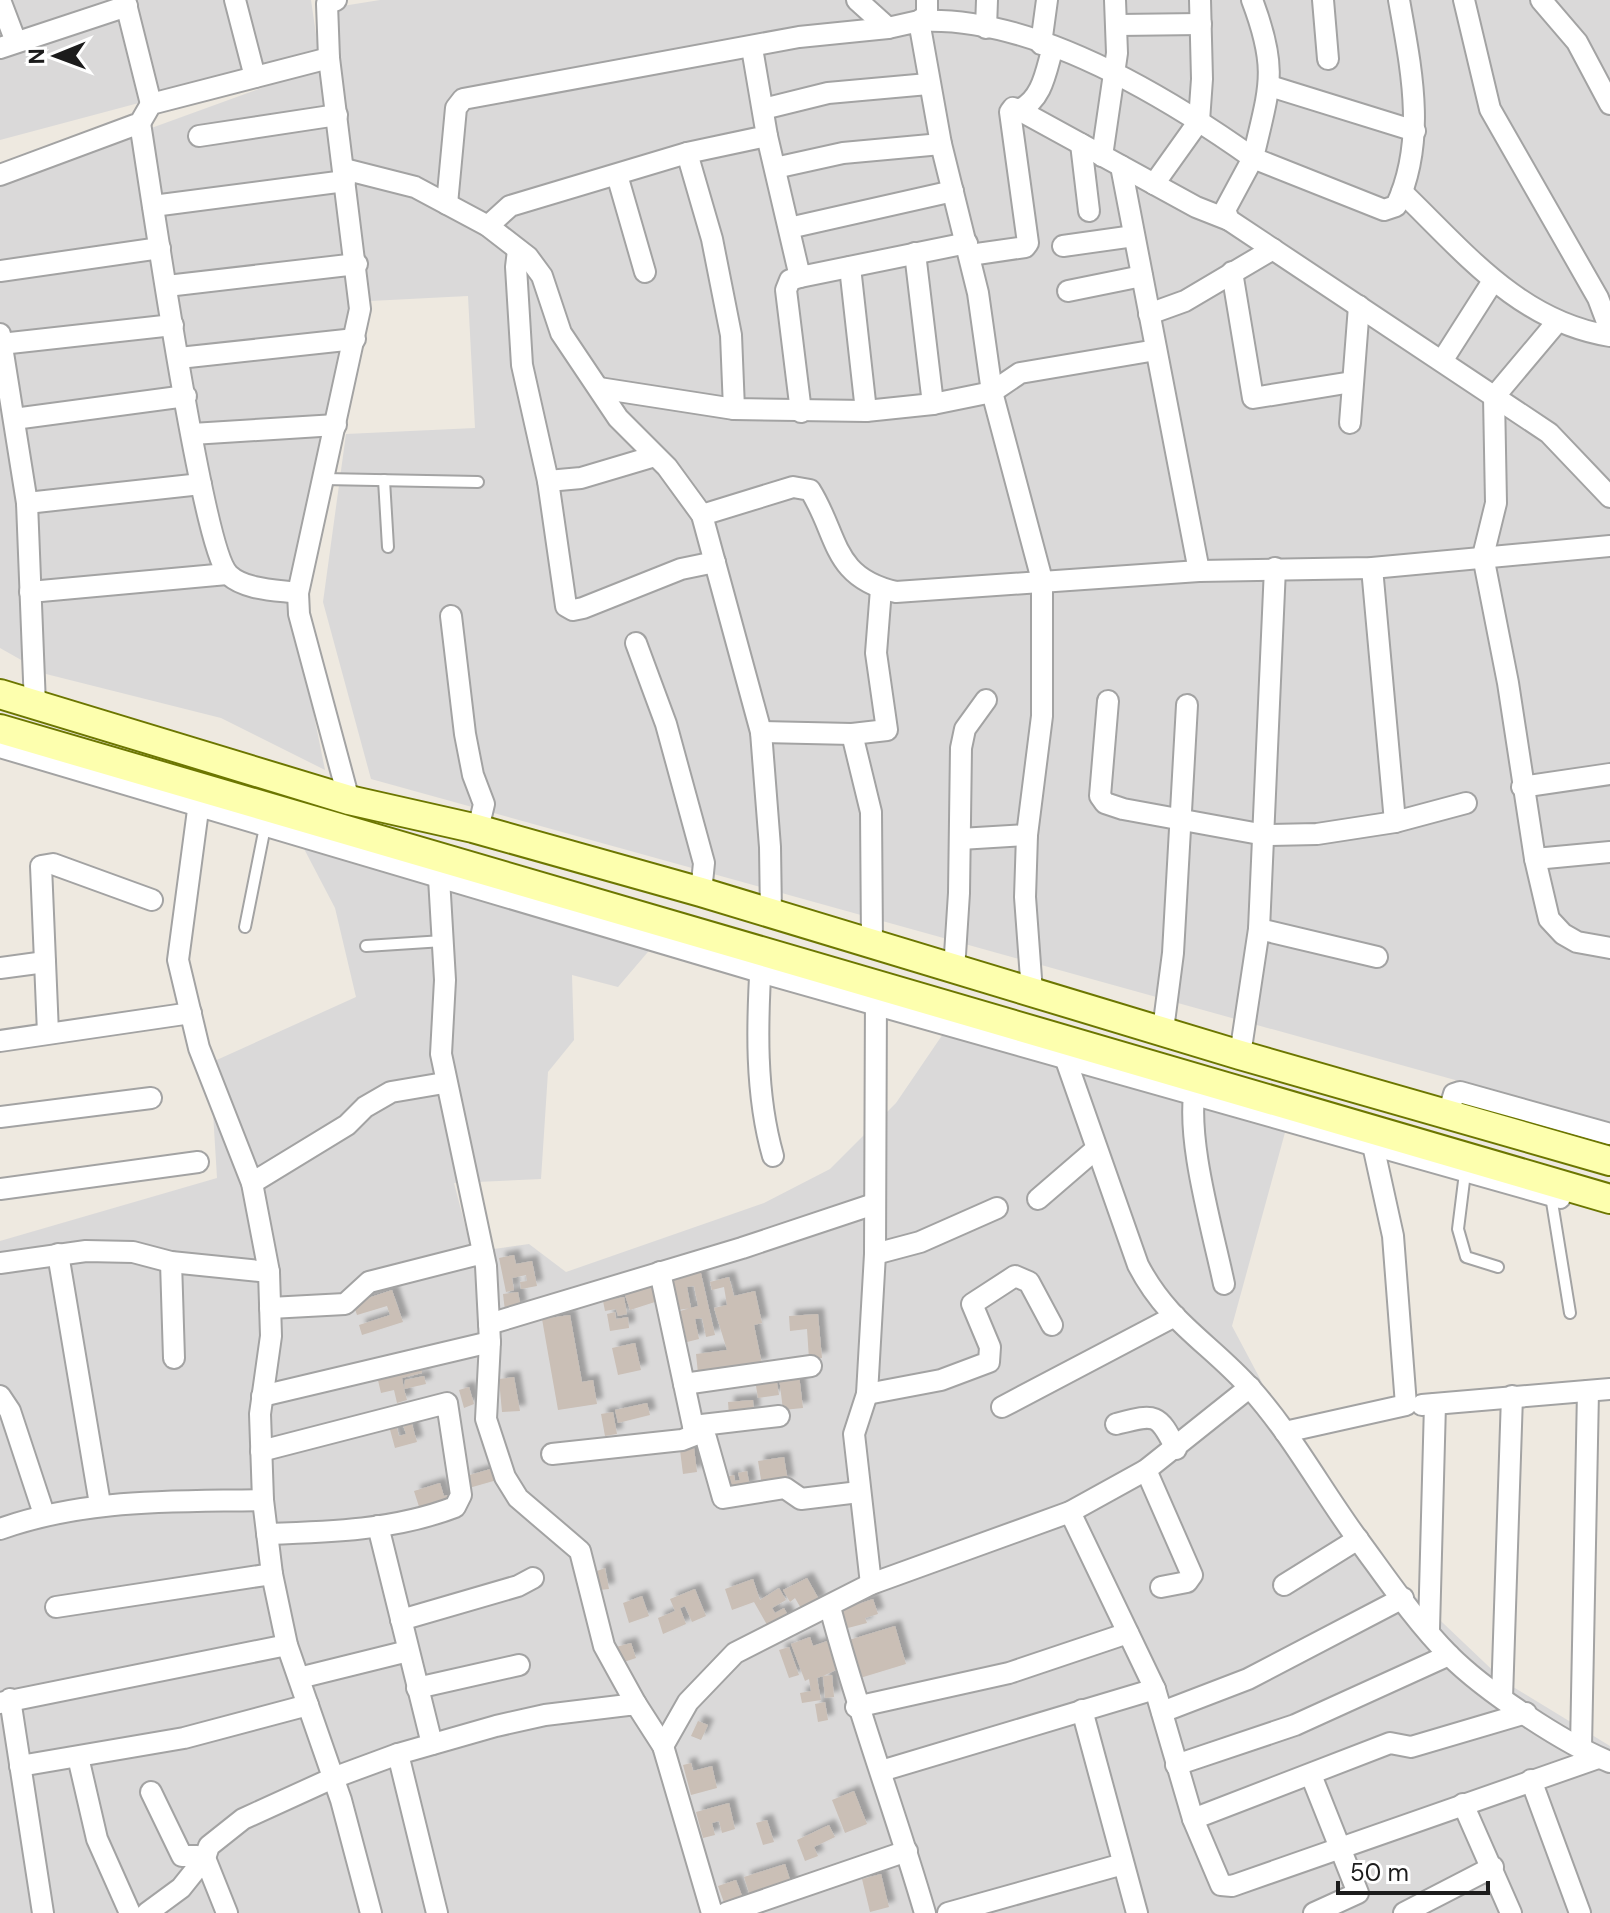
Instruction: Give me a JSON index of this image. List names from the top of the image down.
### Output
{
  "scale_bar": "50 m",
  "north": "left"
}
